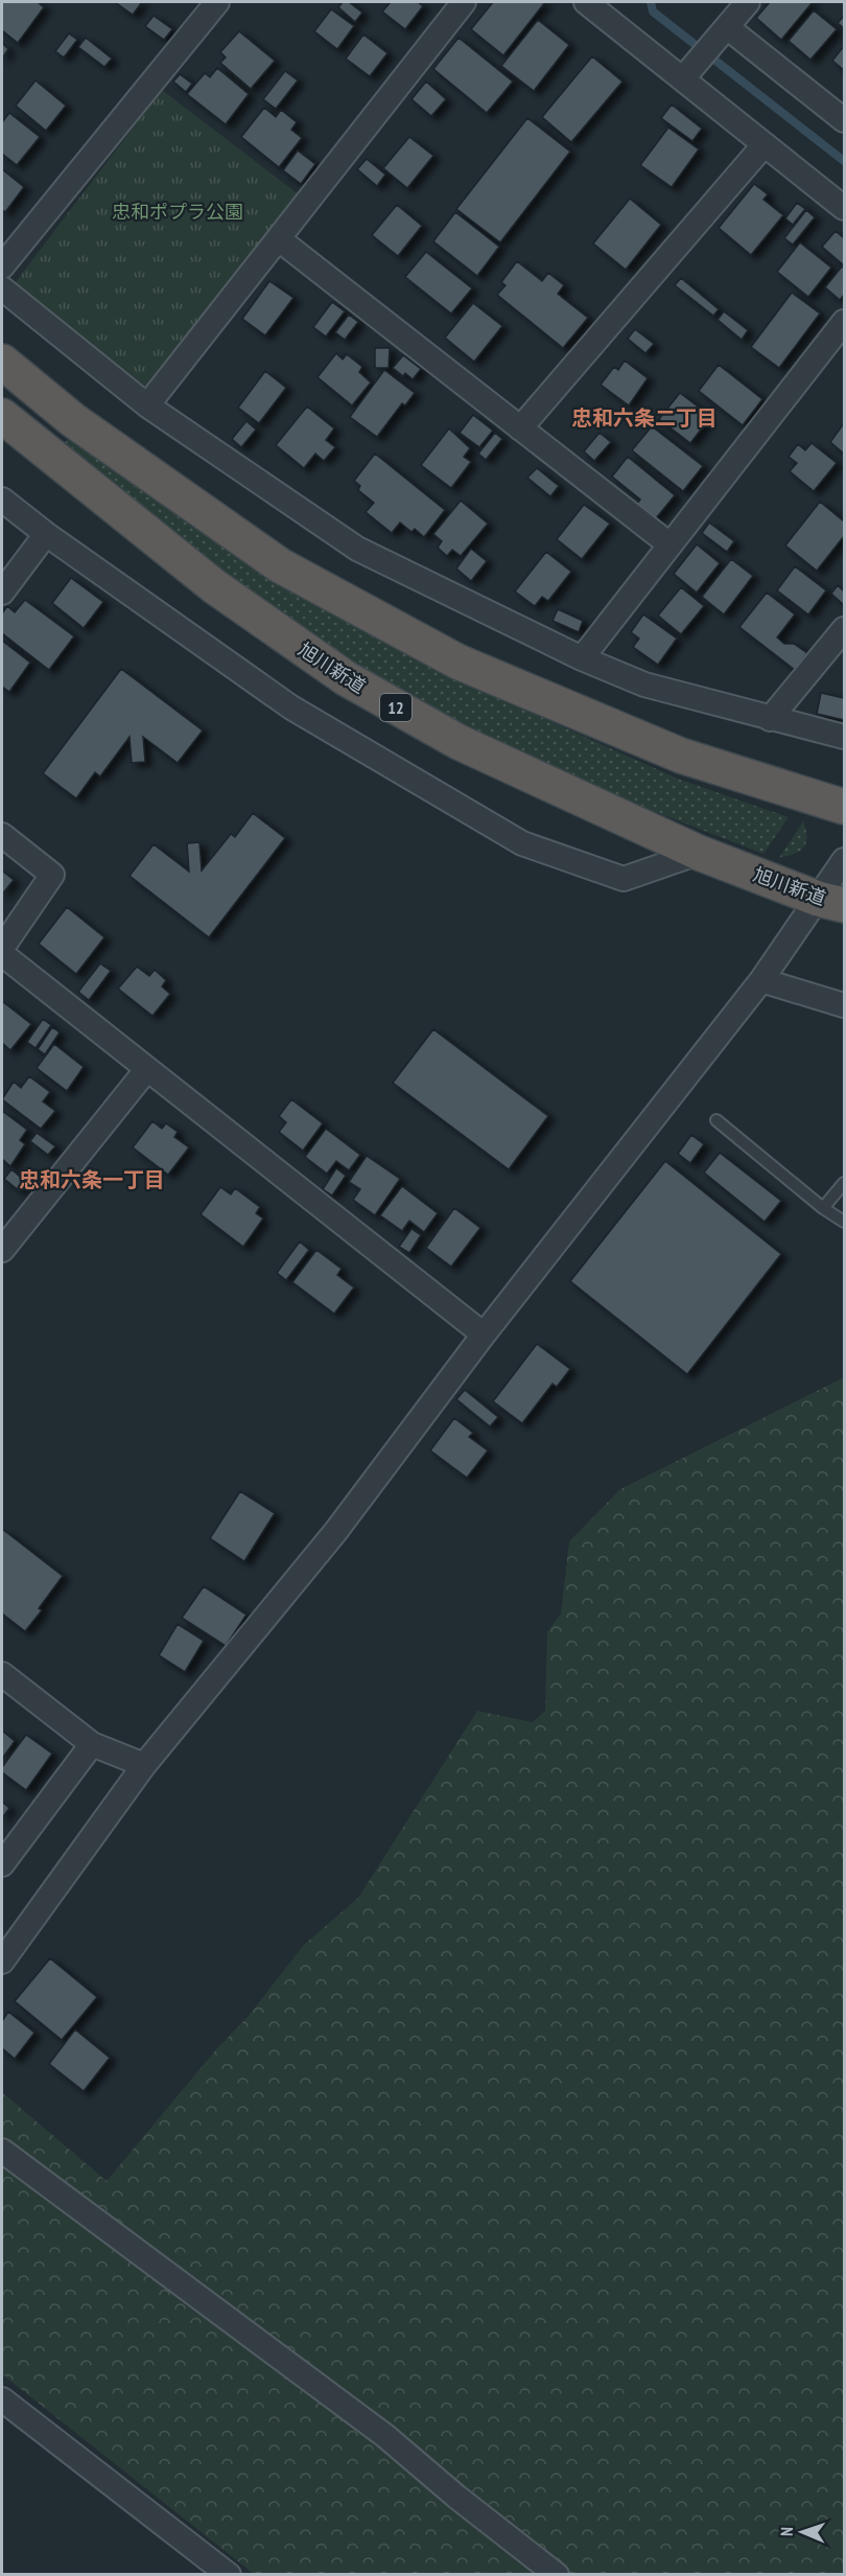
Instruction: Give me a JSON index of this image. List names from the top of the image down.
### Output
{
  "streets": {
    "highway": ["旭川新道", "12"]
  },
  "districts": ["忠和六条二丁目", "忠和六条一丁目"],
  "parks": ["忠和ポプラ公園"],
  "north": "left"
}
